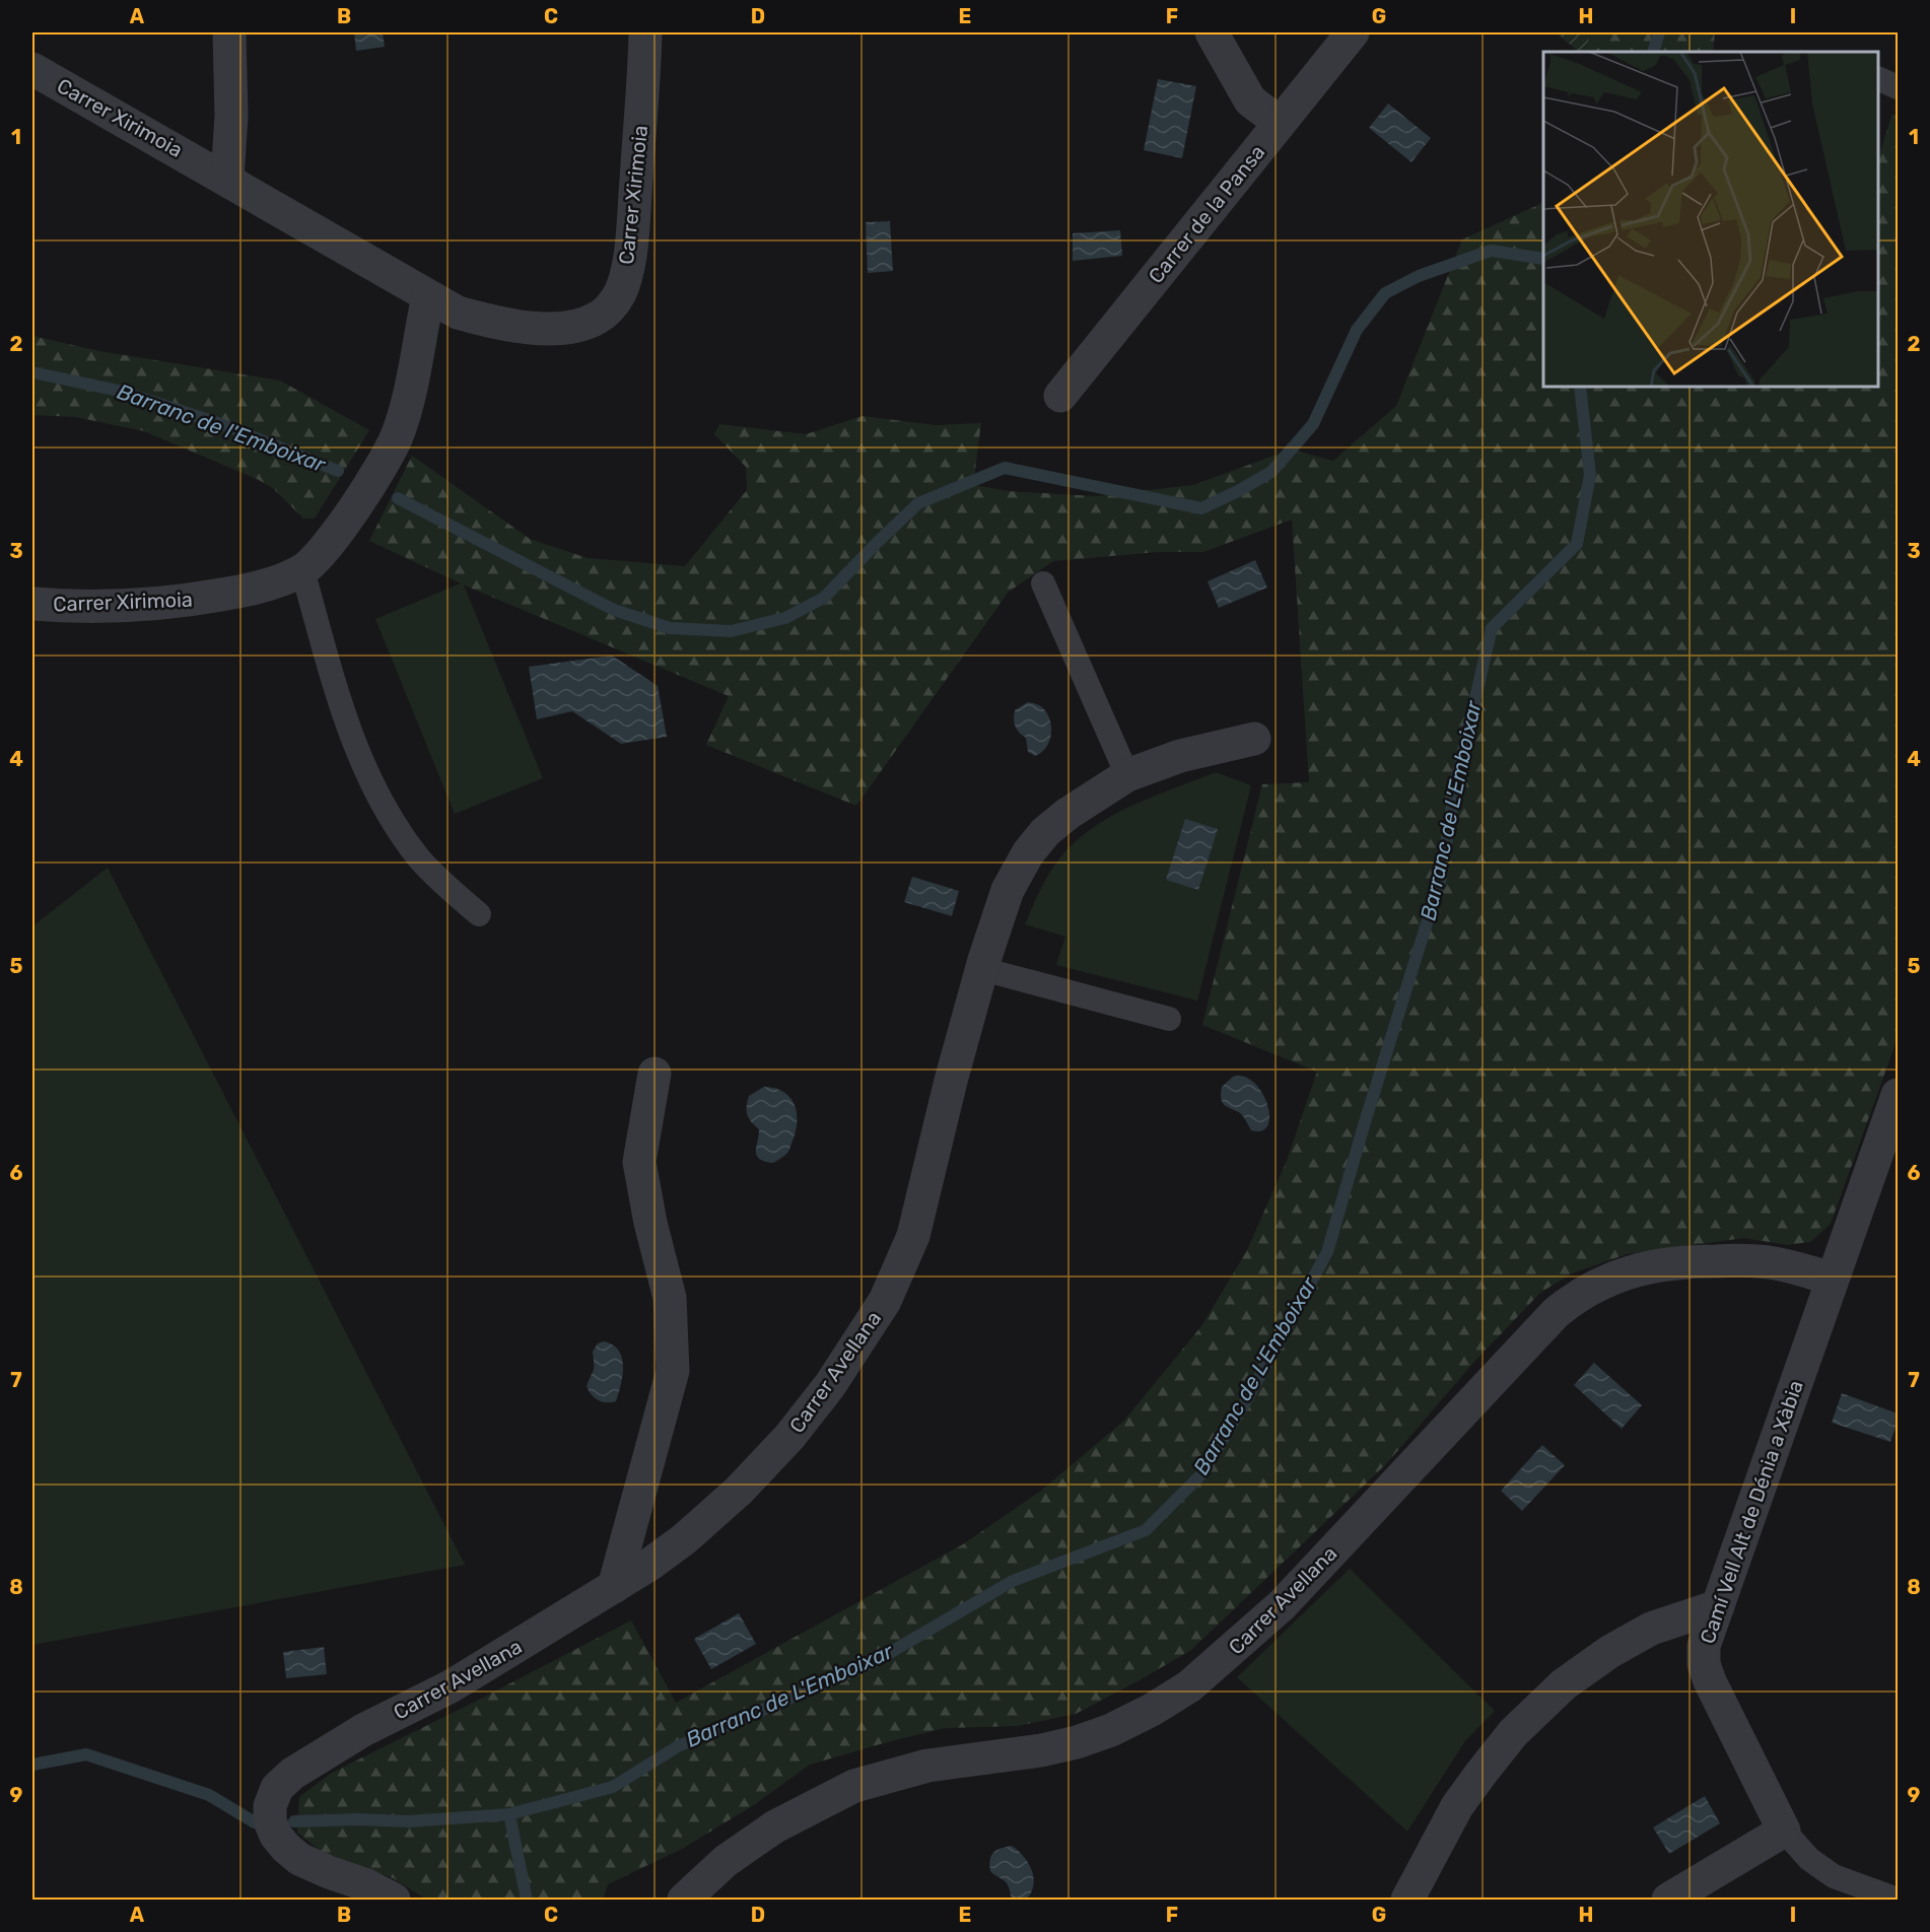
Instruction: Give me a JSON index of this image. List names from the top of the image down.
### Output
{
  "streets": {
    "street": [
      "Carrer Xirimoia",
      "Carrer de la Pansa",
      "Carrer Avellana",
      "Camí Vell Alt de Dénia a Xàbia"
    ]
  },
  "crossings": [
    ["Carrer Avellana", "Camí Vell Alt de Dénia a Xàbia"]
  ],
  "water": ["Barranc de l'Emboixar", "Barranc de L'Emboixar"],
  "grid": {
    "columns": [
      "A",
      "B",
      "C",
      "D",
      "E",
      "F",
      "G",
      "H",
      "I"
    ],
    "rows": [
      "1",
      "2",
      "3",
      "4",
      "5",
      "6",
      "7",
      "8",
      "9"
    ]
  }
}
